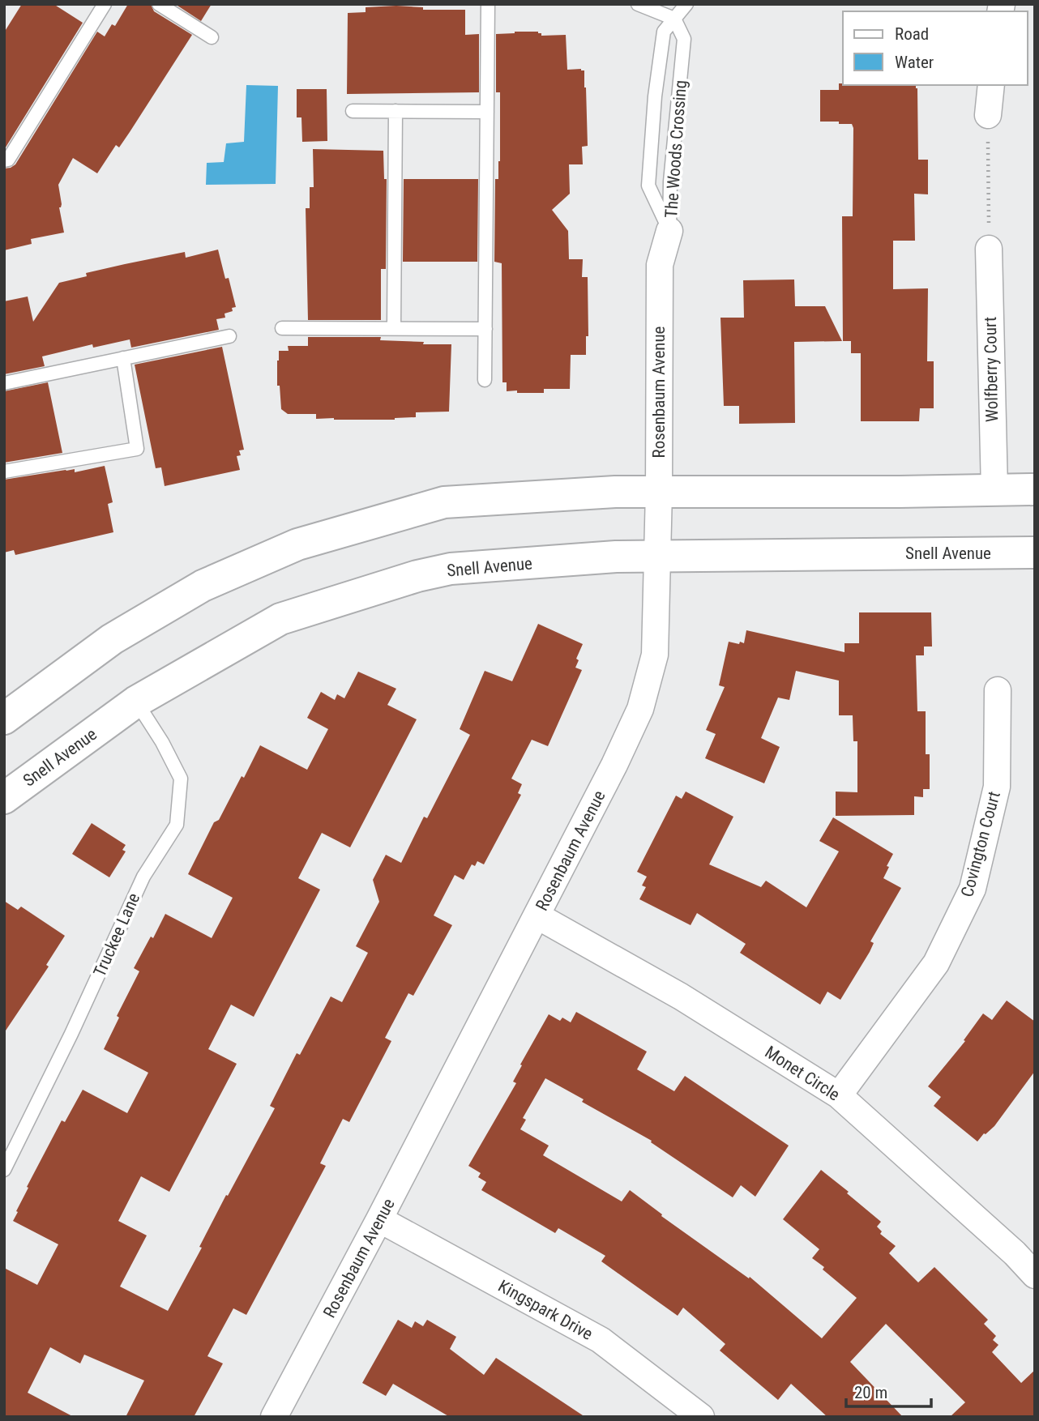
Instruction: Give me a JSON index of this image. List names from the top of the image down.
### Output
{
  "streets": {
    "main road": ["Snell Avenue"],
    "street": [
      "Wolfberry Court",
      "Rosenbaum Avenue",
      "Covington Court",
      "Monet Circle",
      "Kingspark Drive"
    ],
    "lane": ["The Woods Crossing", "Truckee Lane"]
  },
  "crossings": [
    ["The Woods Crossing", "Rosenbaum Avenue"],
    ["Rosenbaum Avenue", "Snell Avenue"],
    ["Rosenbaum Avenue", "Monet Circle"],
    ["Rosenbaum Avenue", "Kingspark Drive"],
    ["Snell Avenue", "Truckee Lane"],
    ["Covington Court", "Monet Circle"]
  ],
  "legend": ["Road", "Water"],
  "scale_bar": "20 m"
}
